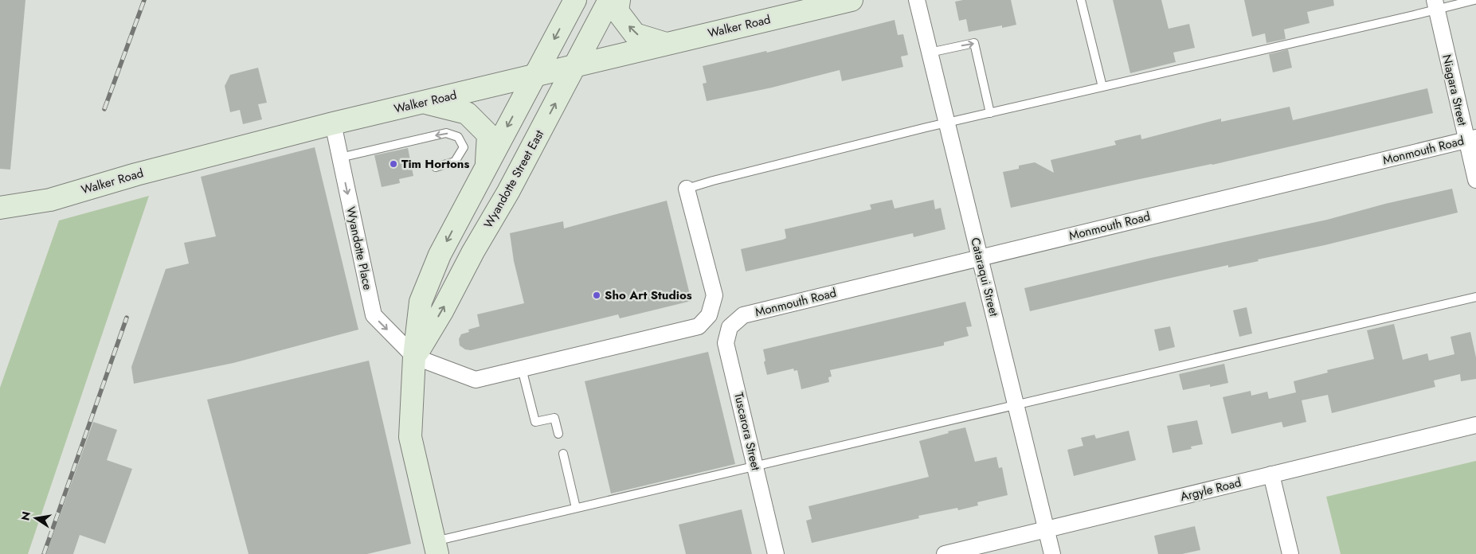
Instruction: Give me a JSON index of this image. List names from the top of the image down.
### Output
{
  "streets": {
    "main road": ["Walker Road", "Wyandotte Street East"],
    "street": [
      "Niagara Street",
      "Monmouth Road",
      "Wyandotte Place",
      "Cataraqui Street",
      "Tuscarora Street",
      "Argyle Road"
    ]
  },
  "crossings": [
    ["Walker Road", "Wyandotte Street East"],
    ["Walker Road", "Wyandotte Place"],
    ["Niagara Street", "Monmouth Road"],
    ["Monmouth Road", "Cataraqui Street"],
    ["Monmouth Road", "Tuscarora Street"],
    ["Wyandotte Street East", "Wyandotte Place"],
    ["Cataraqui Street", "Argyle Road"]
  ],
  "one_way": ["Wyandotte Place"],
  "places": ["Tim Hortons", "Sho Art Studios"],
  "north": "left"
}
